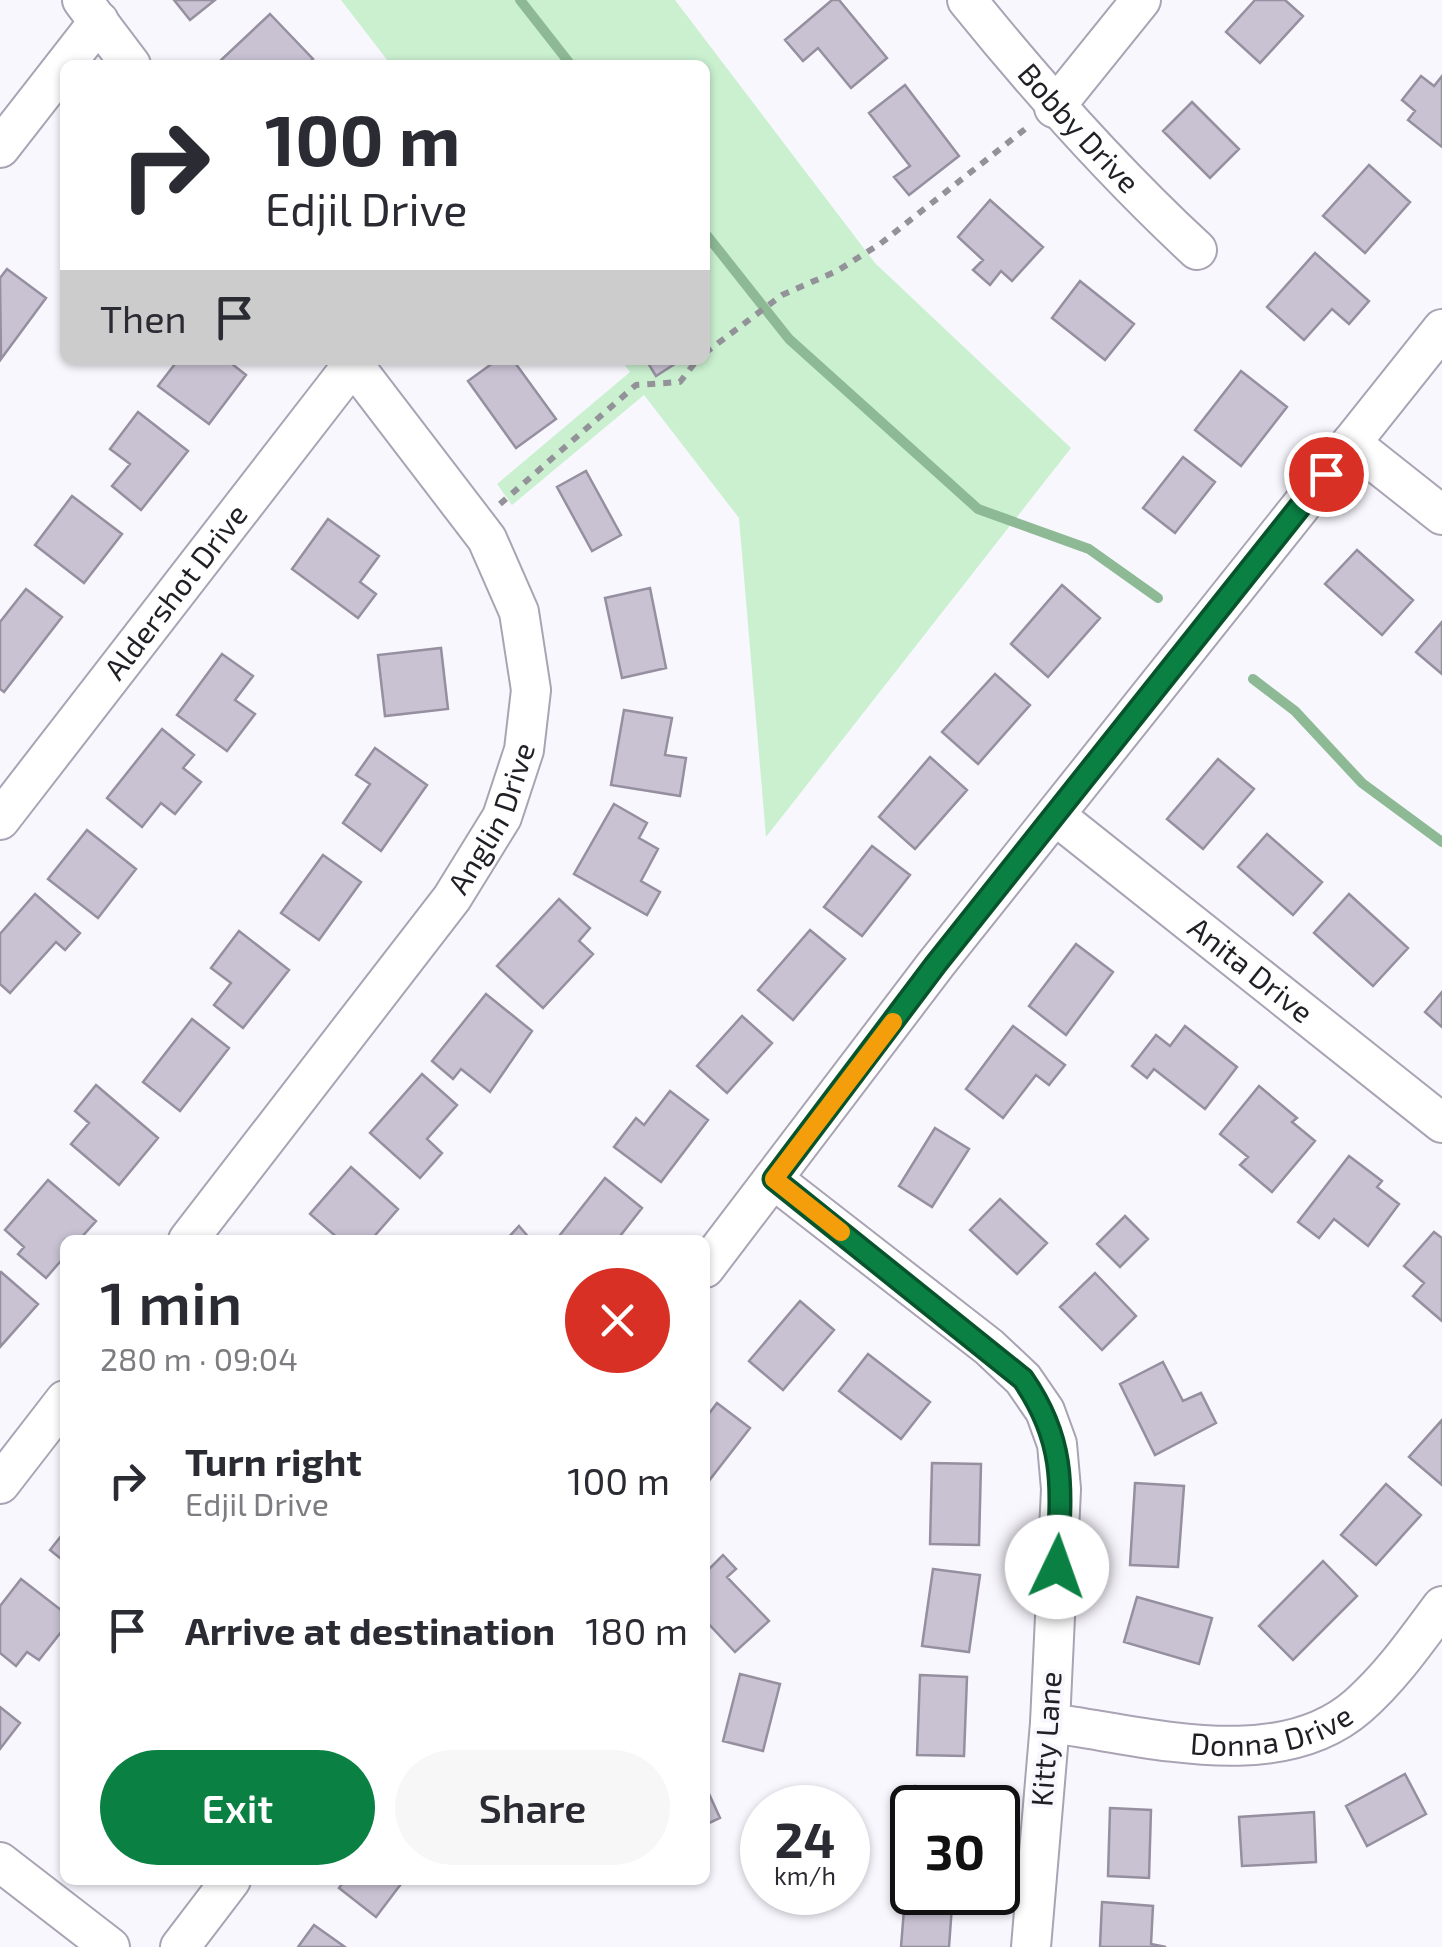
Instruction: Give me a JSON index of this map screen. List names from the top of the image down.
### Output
{
  "streets": {
    "street": [
      "Bobby Drive",
      "Aldershot Drive",
      "Anglin Drive",
      "Anita Drive",
      "Donna Drive",
      "Kitty Lane"
    ]
  },
  "crossings": [
    ["Donna Drive", "Kitty Lane"]
  ],
  "page": {
    "turn": ["100 m", "Edjil Drive"],
    "then": "Then",
    "heading": ["1 min", "280 m · 09:04"],
    "list": [
      {
        "name": "Turn right",
        "note": "Edjil Drive",
        "value": "100 m"
      },
      {
        "name": "Arrive at destination",
        "value": "180 m"
      }
    ],
    "buttons": ["Exit", "Share"],
    "speed": "24 km/h",
    "limit": "30"
  }
}
